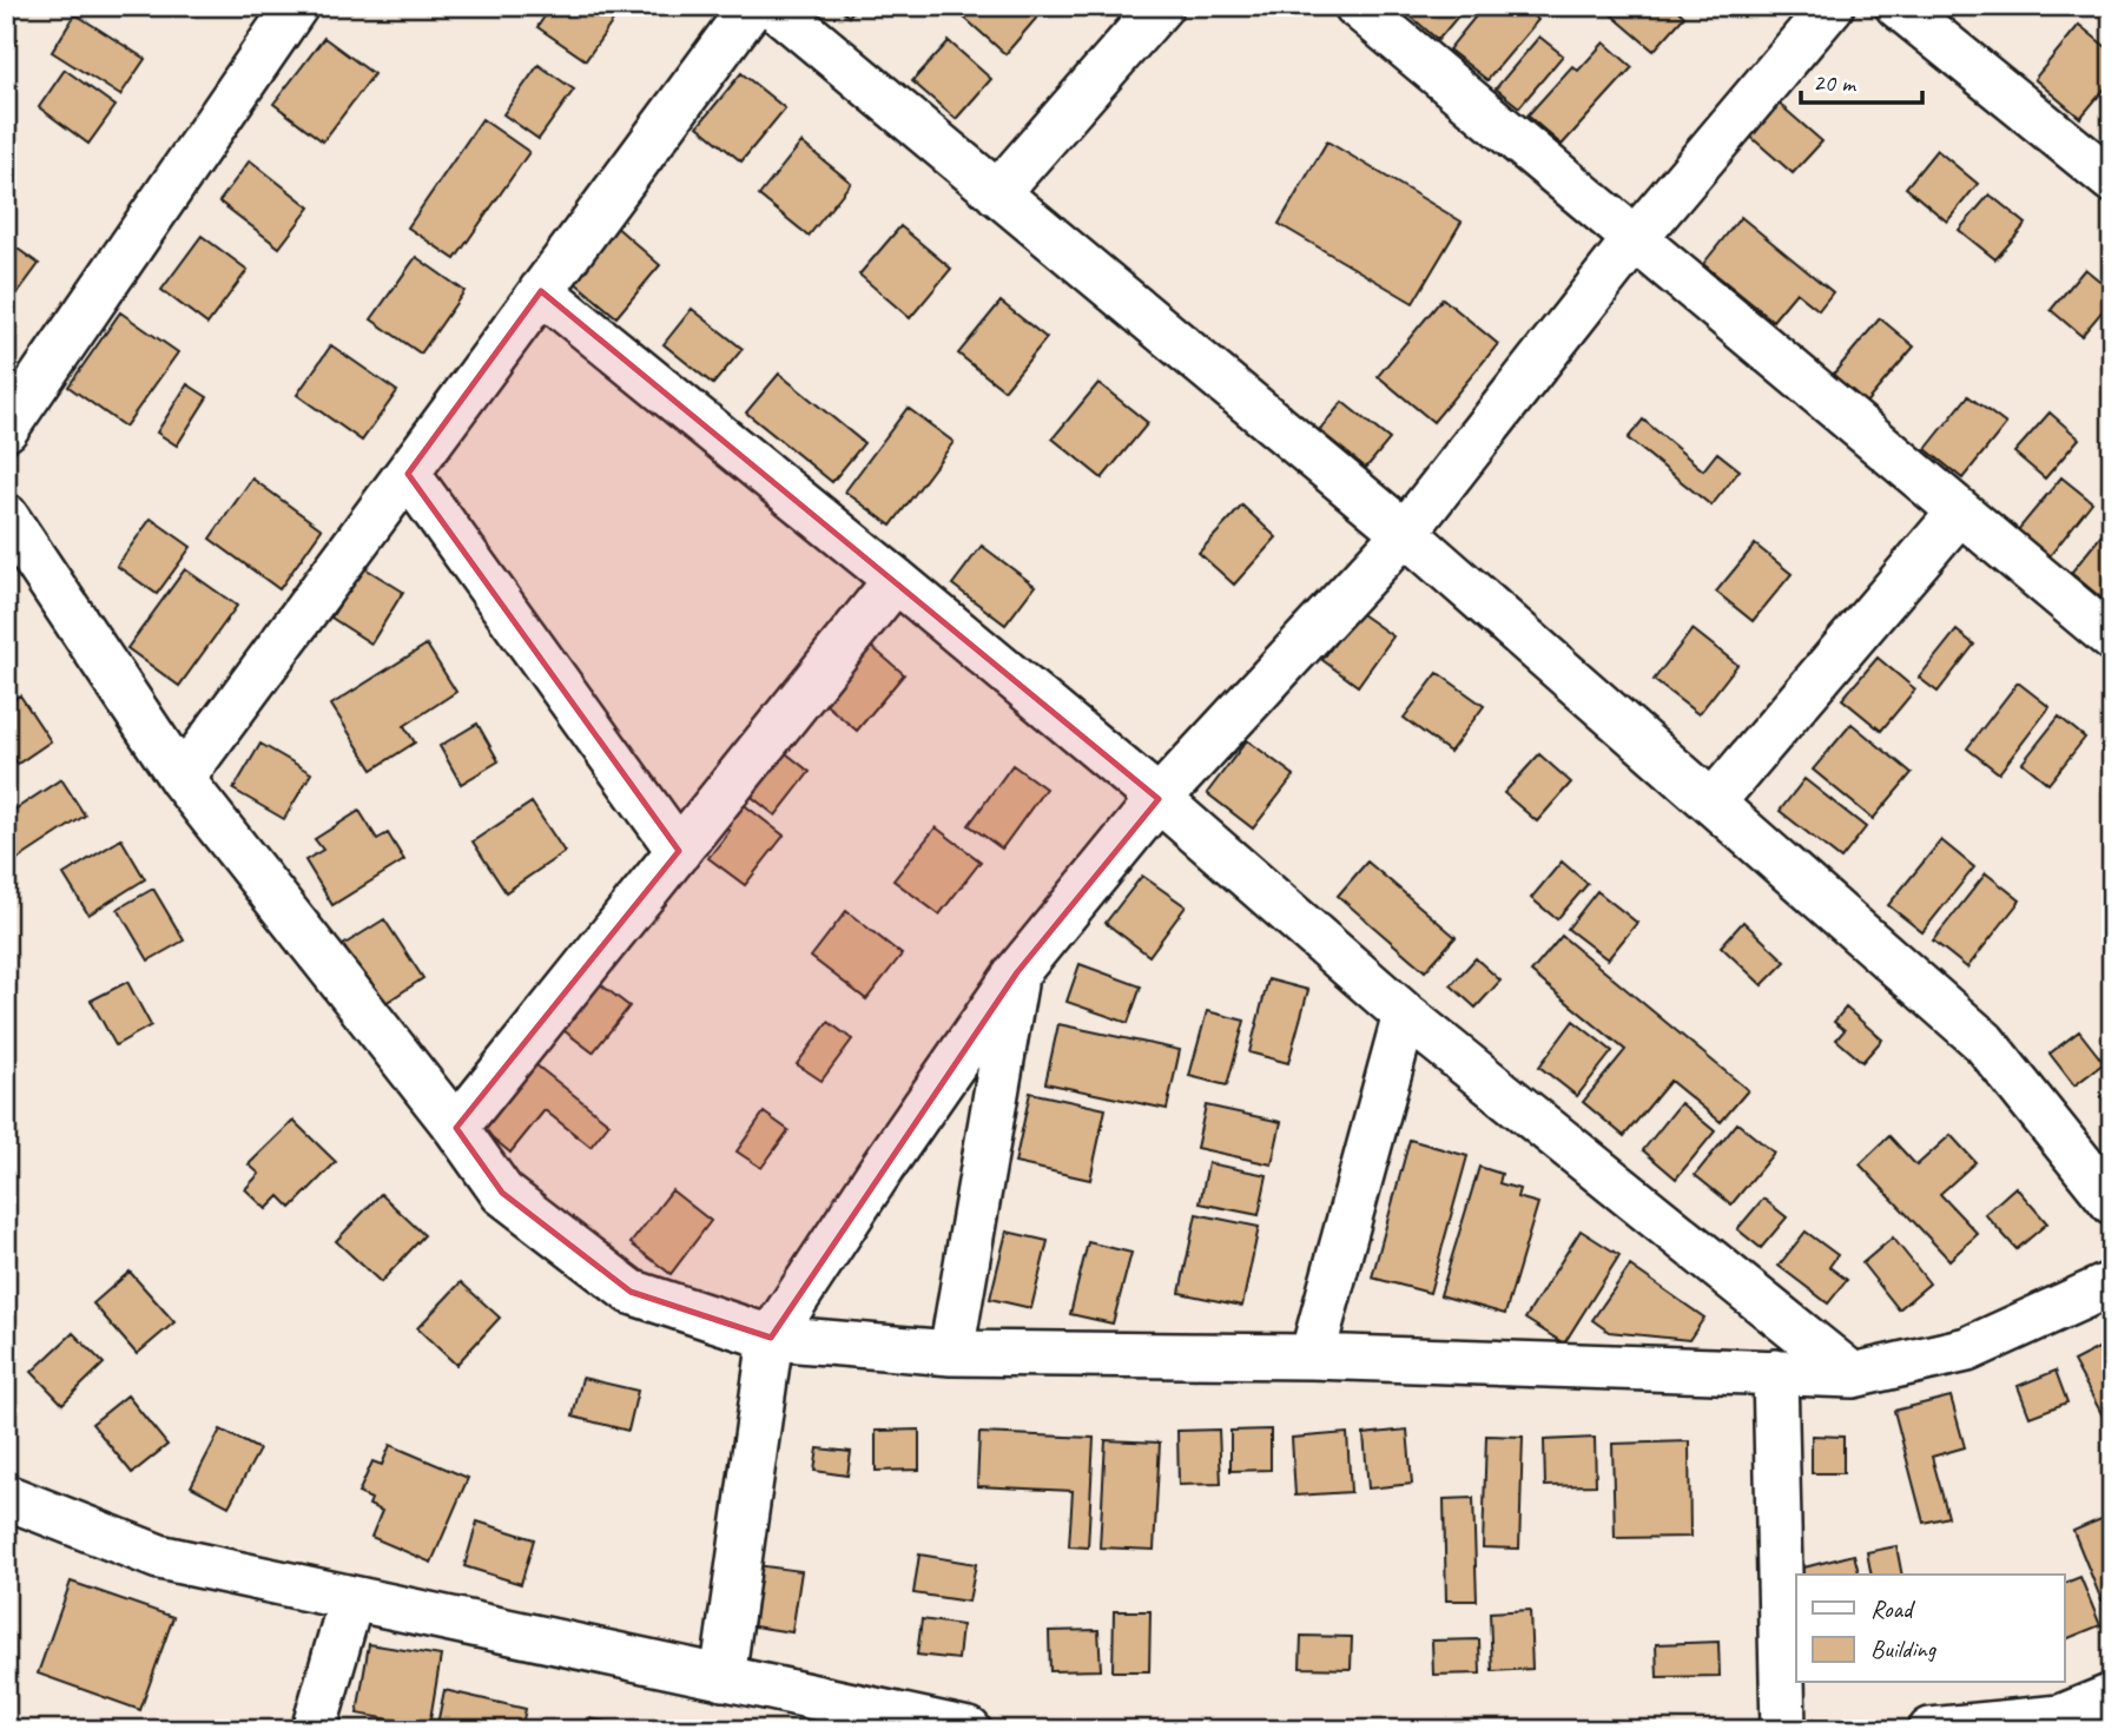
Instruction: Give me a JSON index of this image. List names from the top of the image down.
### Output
{
  "legend": ["Road", "Building"],
  "scale_bar": "20 m"
}
